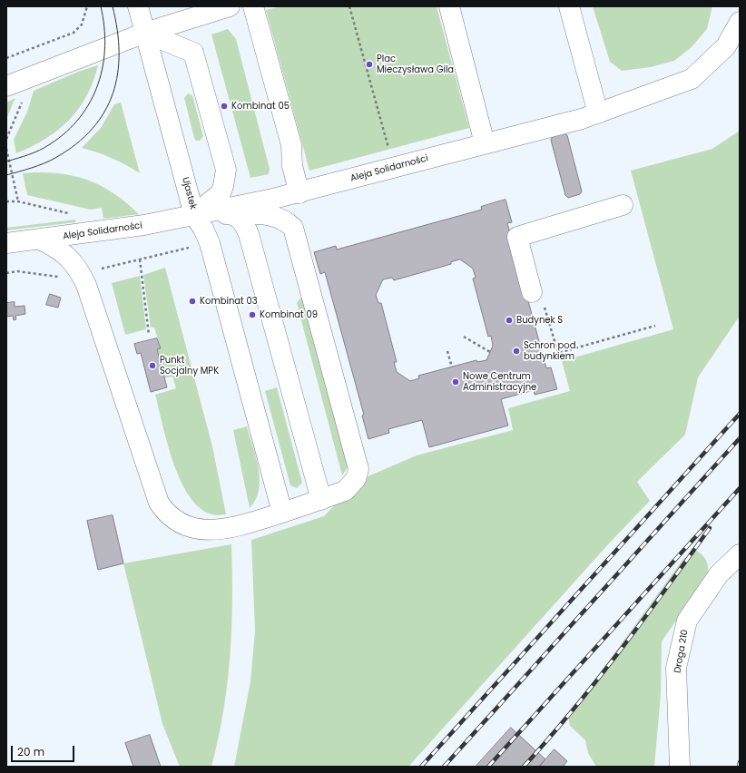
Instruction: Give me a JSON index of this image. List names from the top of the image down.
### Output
{
  "streets": {
    "street": ["Aleja Solidarności", "Ujastek", "Droga 210"]
  },
  "crossings": [
    ["Aleja Solidarności", "Ujastek"]
  ],
  "places": [
    "Plac Mieczysława Gila",
    "Kombinat 05",
    "Kombinat 03",
    "Kombinat 09",
    "Budynek S",
    "Schron pod budynkiem",
    "Punkt Socjalny MPK",
    "Nowe Centrum Administracyjne"
  ],
  "scale_bar": "20 m"
}
